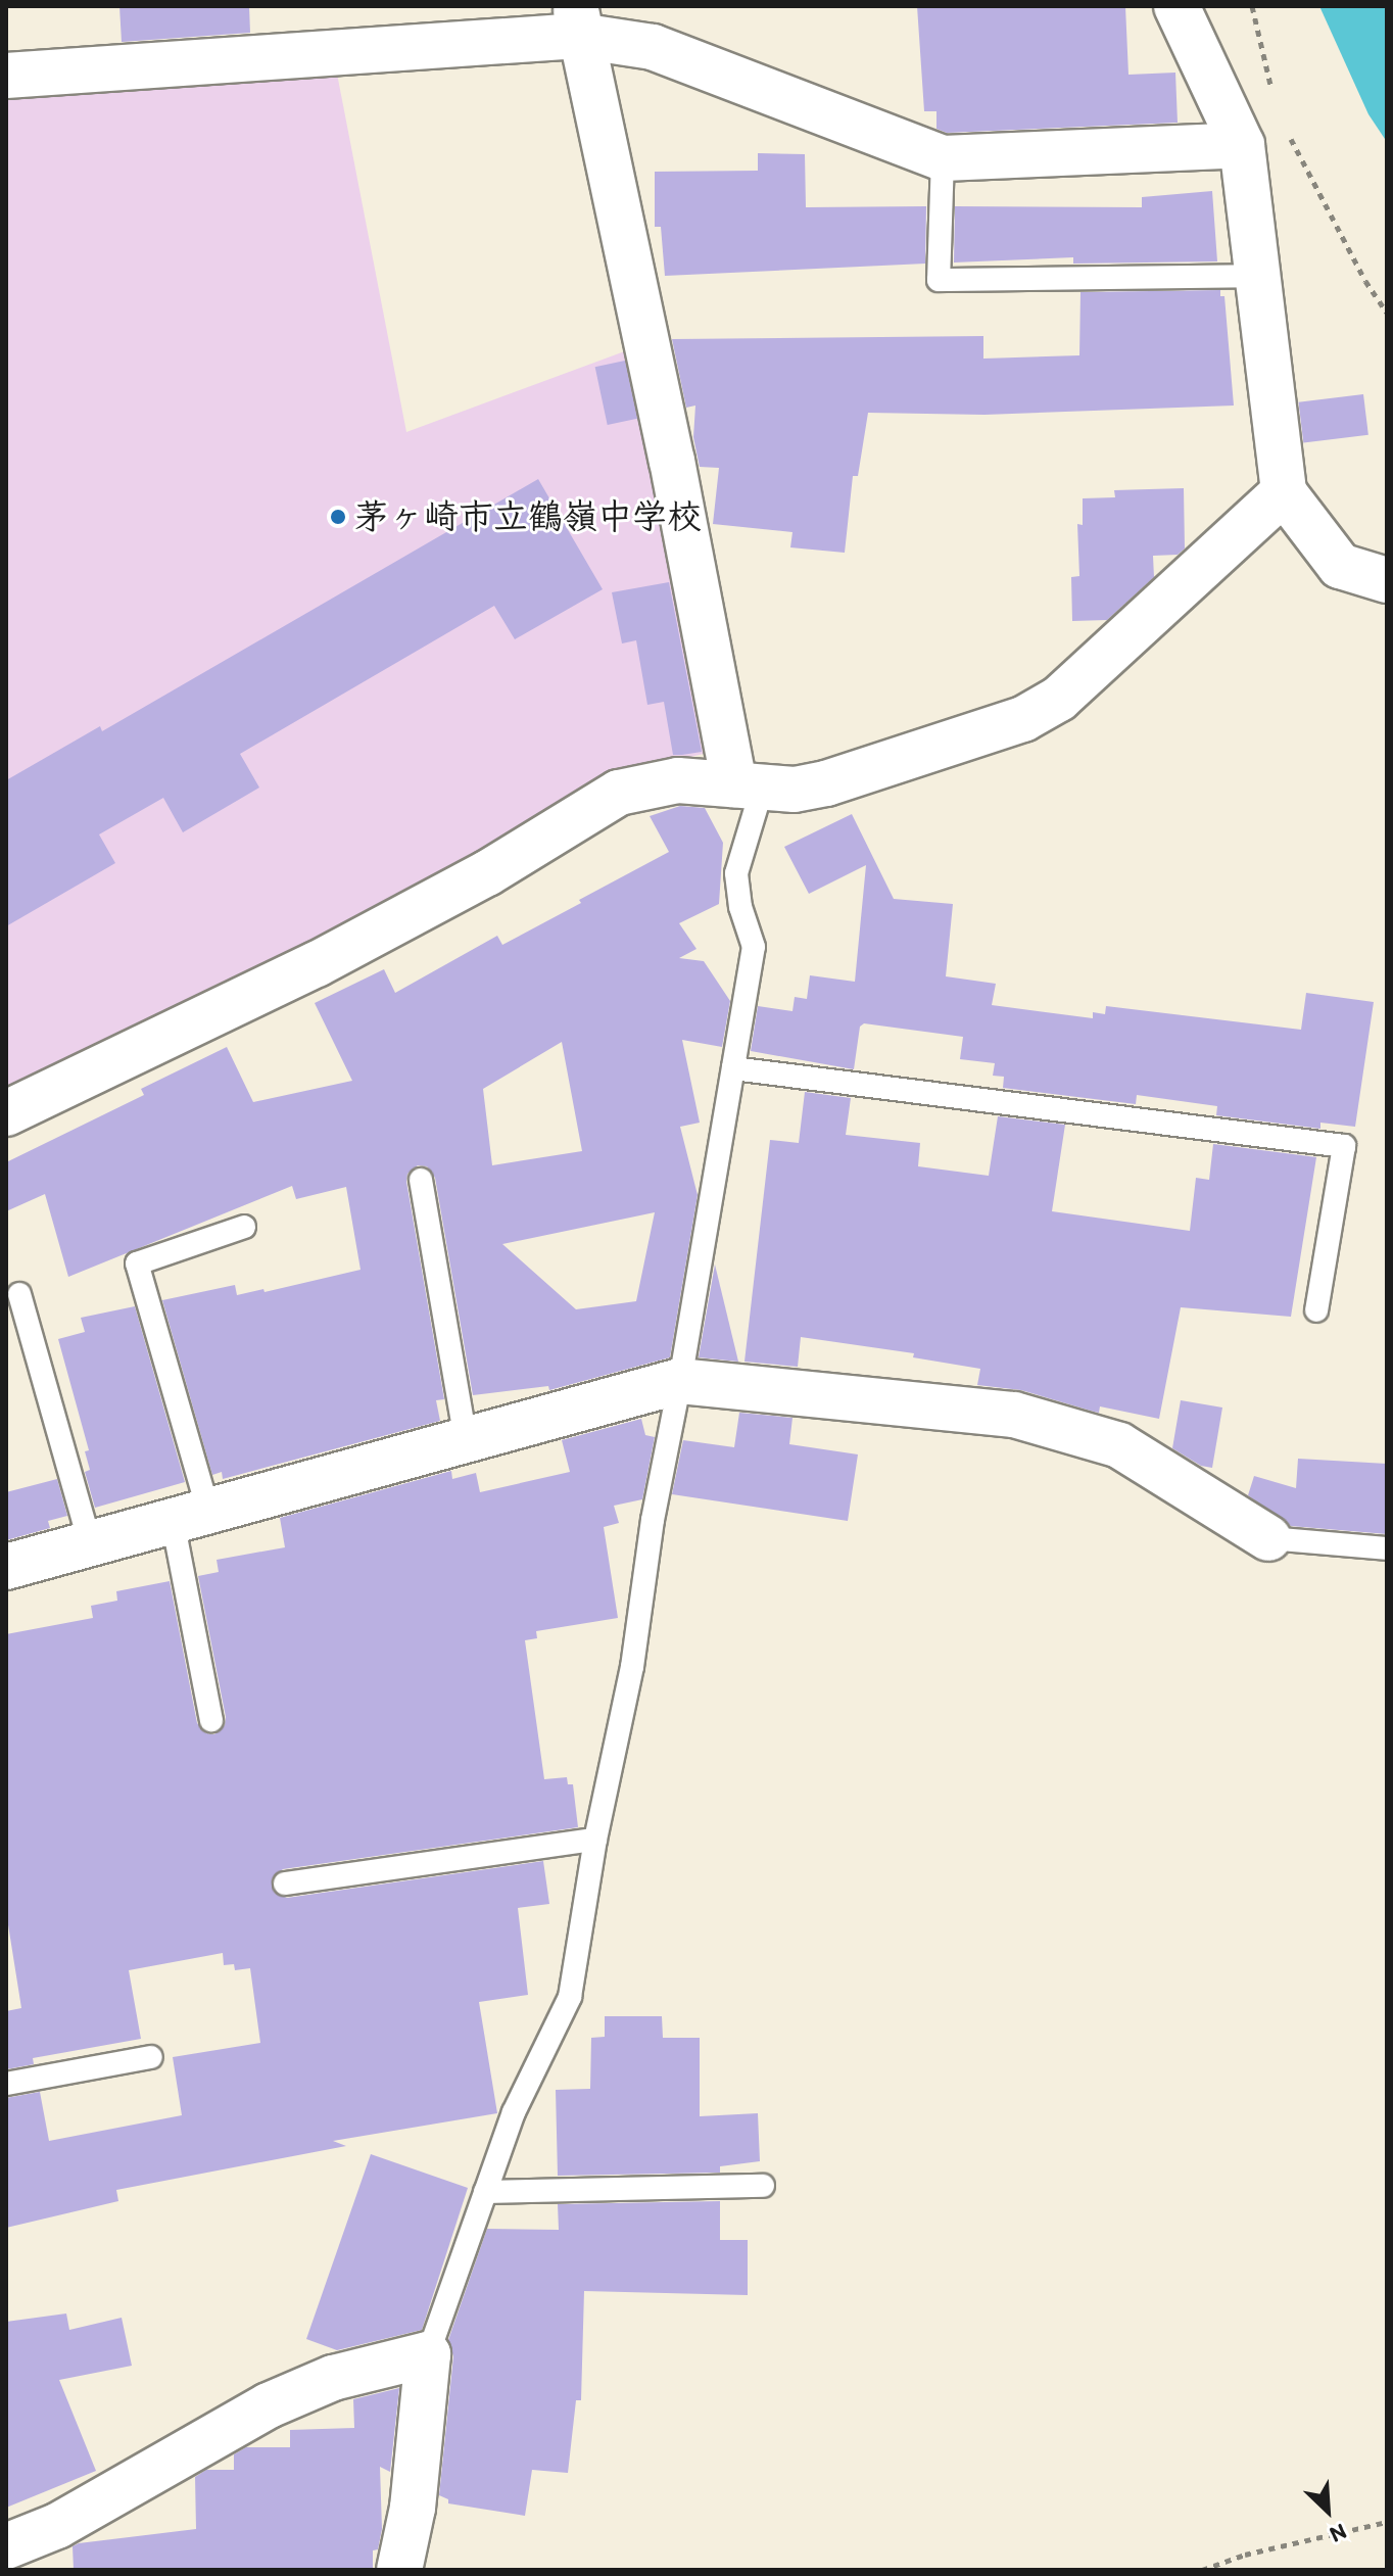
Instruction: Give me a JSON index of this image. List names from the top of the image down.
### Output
{
  "places": ["茅ヶ崎市立鶴嶺中学校"],
  "north": "bottom right"
}
